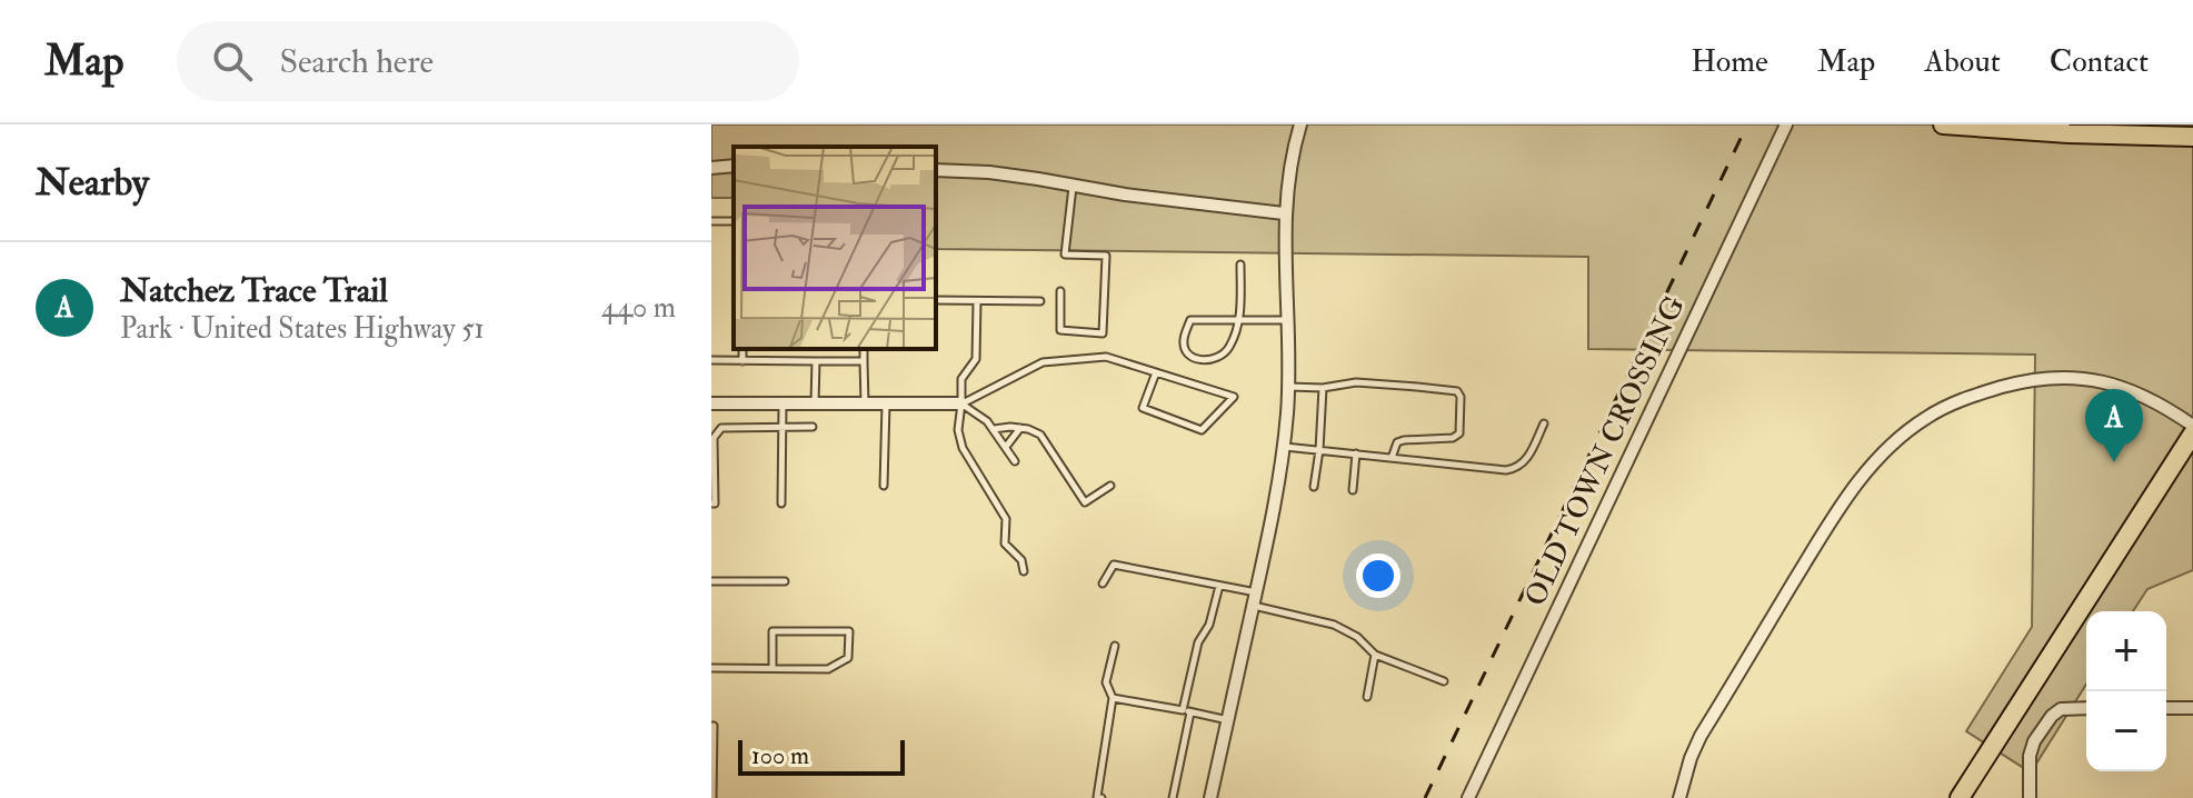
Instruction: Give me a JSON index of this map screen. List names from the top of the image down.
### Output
{
  "streets": {
    "street": ["OLD TOWN CROSSING"]
  },
  "scale_bar": "100 m",
  "page": {
    "header": "Map",
    "search": "Search here",
    "nav": [
      "Home",
      "Map",
      "About",
      "Contact"
    ],
    "heading": "Nearby",
    "list": [
      {
        "mark": "A",
        "name": "Natchez Trace Trail",
        "note": "Park · United States Highway 51",
        "value": "440 m"
      }
    ],
    "pins": "A",
    "map_buttons": ["+", "−"],
    "scale": "100 m"
  }
}
